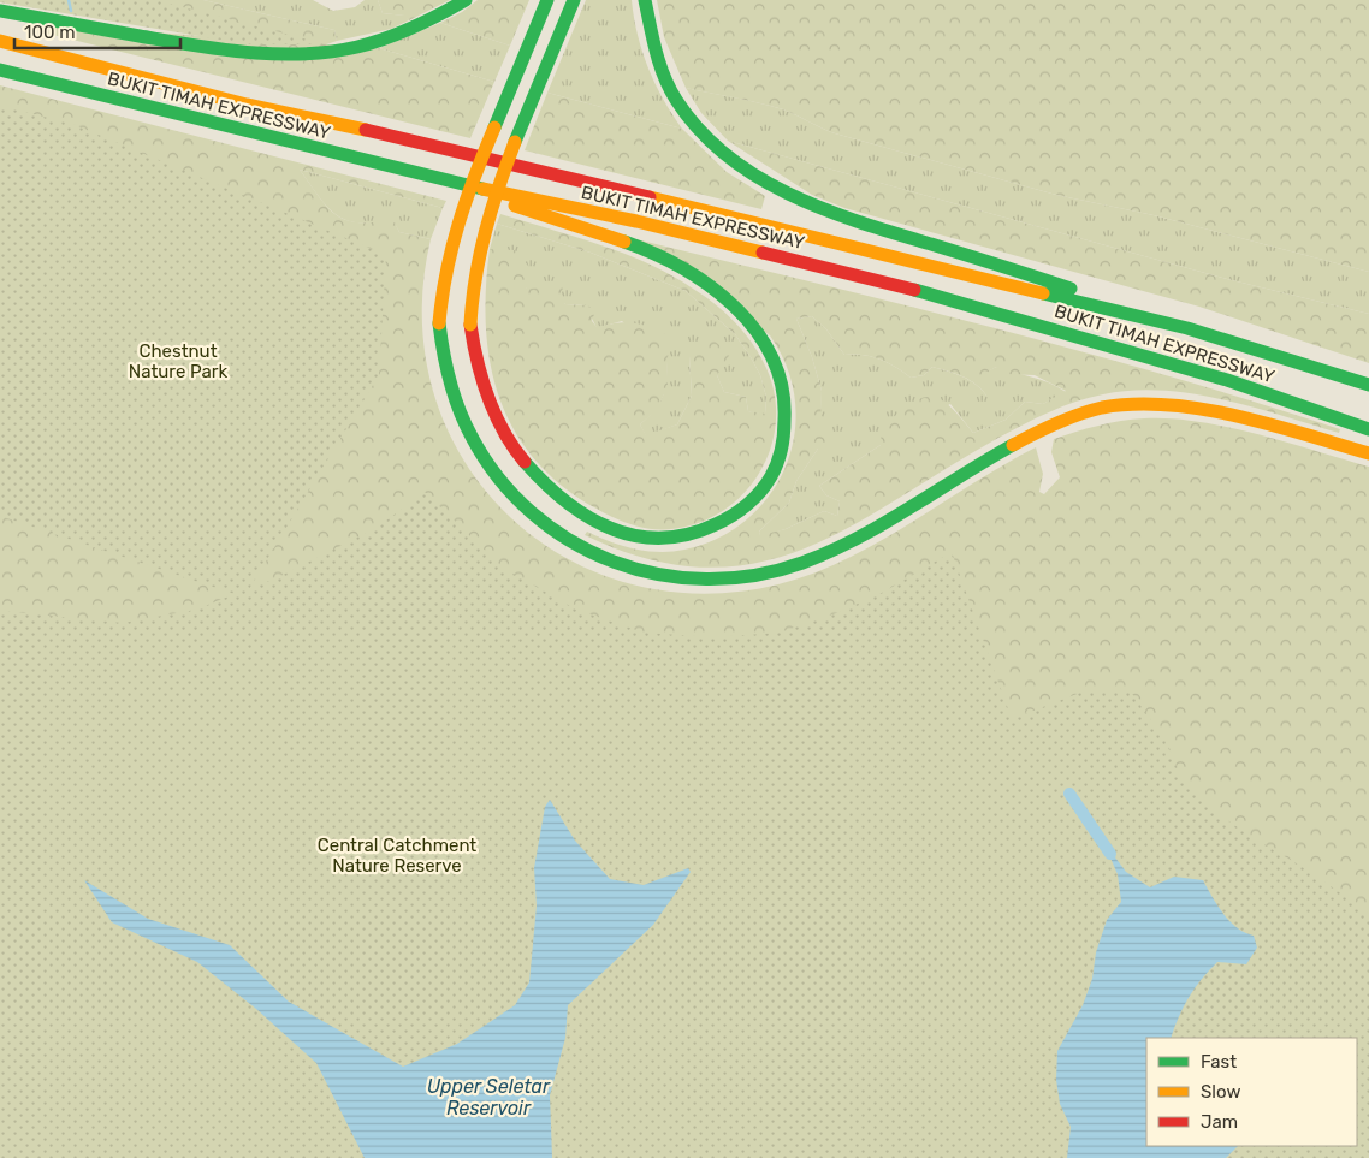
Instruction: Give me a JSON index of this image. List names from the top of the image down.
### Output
{
  "streets": {
    "highway": ["BUKIT TIMAH EXPRESSWAY"]
  },
  "water": ["Upper Seletar Reservoir"],
  "parks": ["Chestnut Nature Park", "Central Catchment Nature Reserve"],
  "legend": ["Fast", "Slow", "Jam"],
  "scale_bar": "100 m"
}
